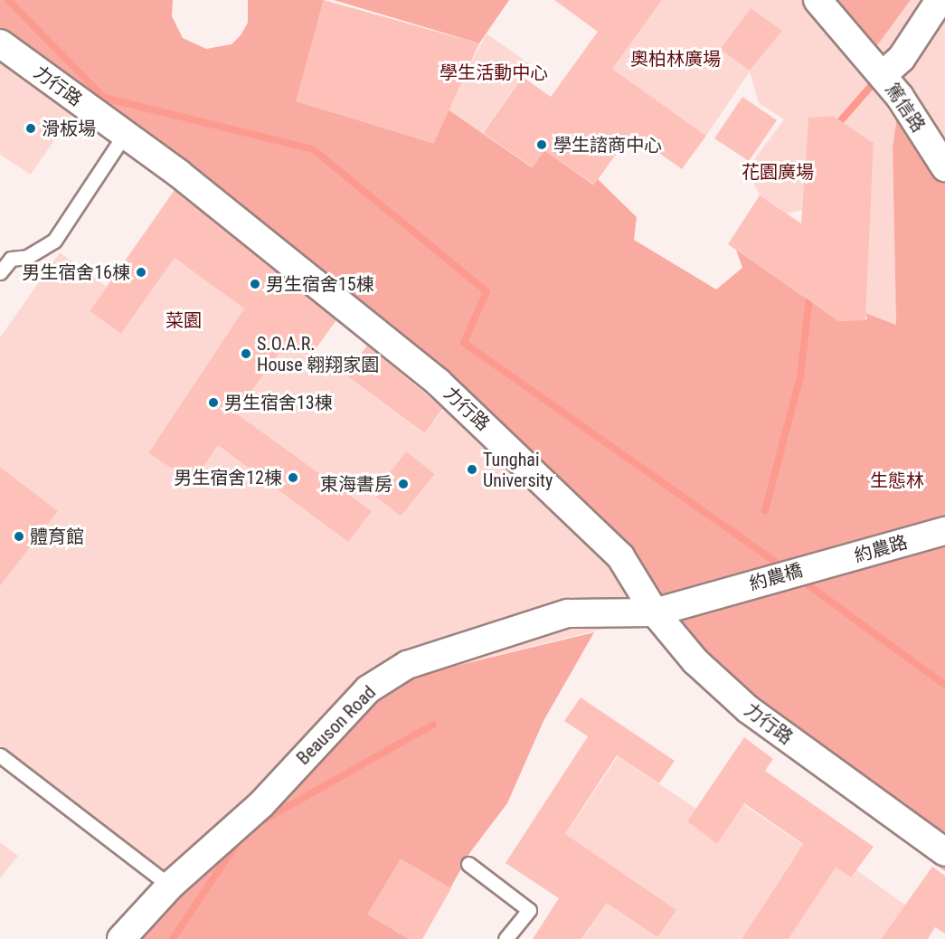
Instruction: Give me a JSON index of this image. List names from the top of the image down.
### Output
{
  "streets": {
    "street": [
      "力行路",
      "篤信路",
      "約農路",
      "約農橋",
      "Beauson Road"
    ]
  },
  "crossings": [
    ["力行路", "Beauson Road"],
    ["約農路", "約農橋"],
    ["約農橋", "Beauson Road"]
  ],
  "parks": [
    "奧柏林廣場",
    "學生活動中心",
    "花園廣場",
    "菜園",
    "生態林"
  ],
  "places": [
    "滑板場",
    "學生諮商中心",
    "男生宿舍16棟",
    "男生宿舍15棟",
    "S.O.A.R. House 翱翔家園",
    "男生宿舍13棟",
    "Tunghai University",
    "男生宿舍12棟",
    "東海書房",
    "體育館"
  ]
}
